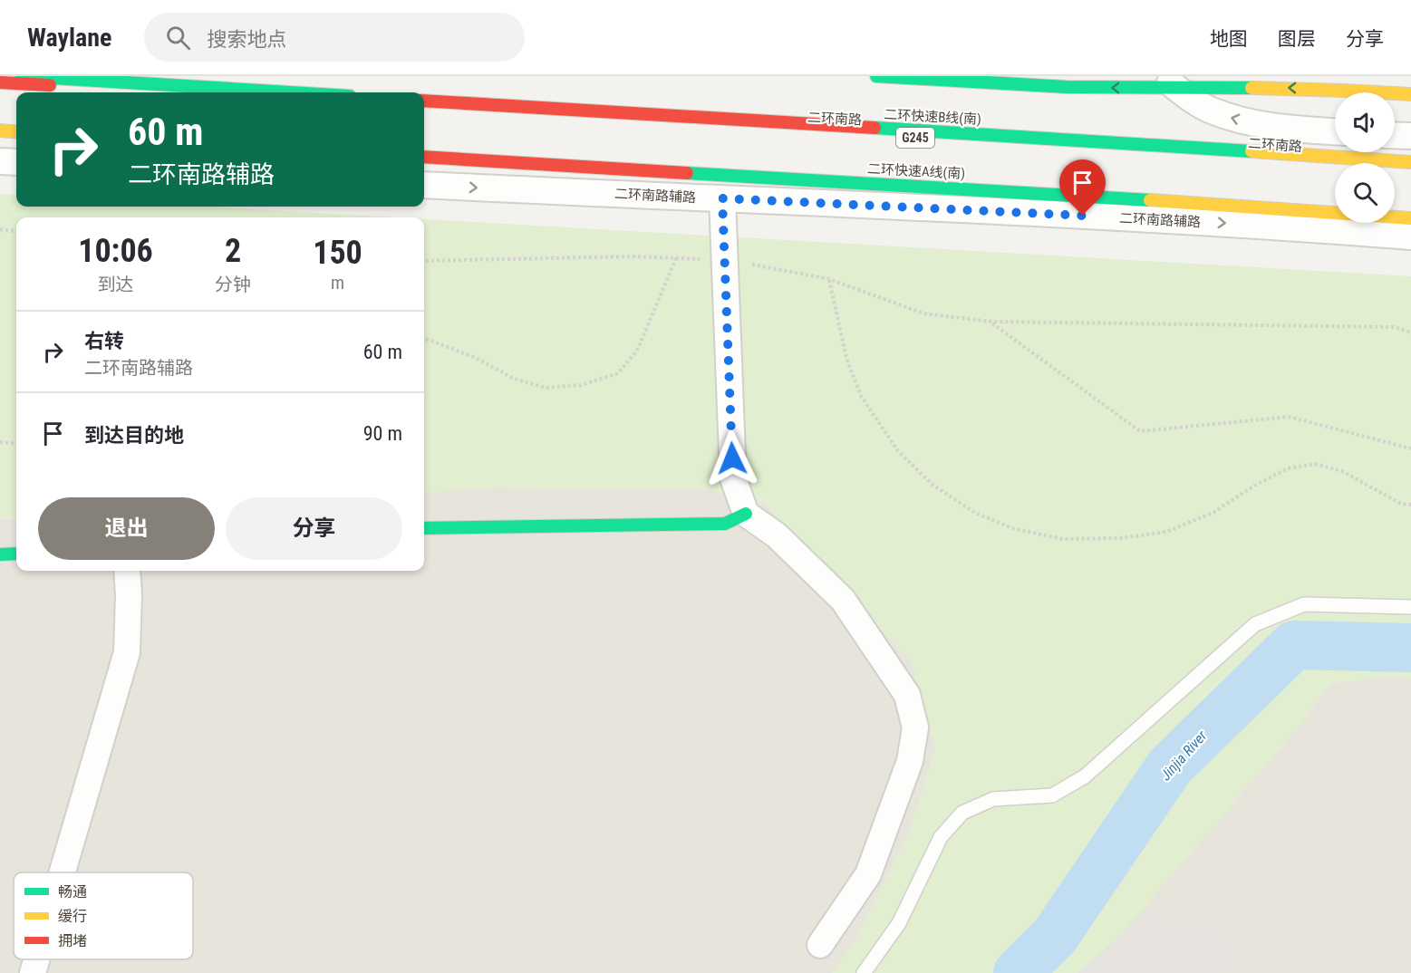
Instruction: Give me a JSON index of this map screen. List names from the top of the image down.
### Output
{
  "streets": {
    "main road": [
      "二环快速B线(南)",
      "二环南路",
      "G245",
      "二环快速A线(南)"
    ],
    "street": ["二环南路辅路"]
  },
  "one_way": ["二环南路辅路"],
  "water": ["Jinjia River"],
  "legend": ["畅通", "缓行", "拥堵"],
  "page": {
    "header": "Waylane",
    "search": "搜索地点",
    "nav": ["地图", "图层", "分享"],
    "turn": ["60 m", "二环南路辅路"],
    "eta": [
      "10:06",
      "到达",
      "2",
      "分钟",
      "150",
      "m"
    ],
    "list": [
      {
        "name": "右转",
        "note": "二环南路辅路",
        "value": "60 m"
      },
      {
        "name": "到达目的地",
        "value": "90 m"
      }
    ],
    "buttons": ["退出", "分享"]
  }
}
